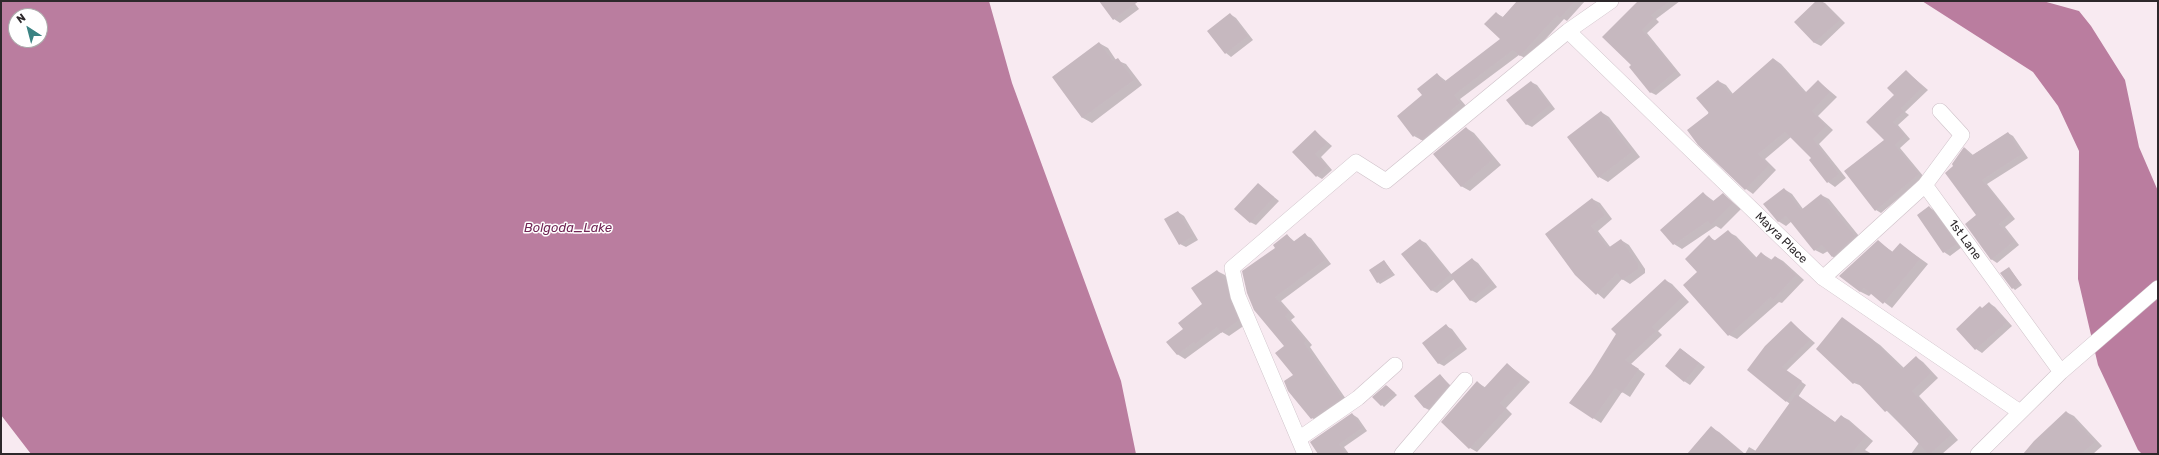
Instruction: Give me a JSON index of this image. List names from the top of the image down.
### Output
{
  "streets": {
    "street": ["Mayra Place", "1st Lane"]
  },
  "water": ["Bolgoda_Lake"],
  "north": "top left"
}
